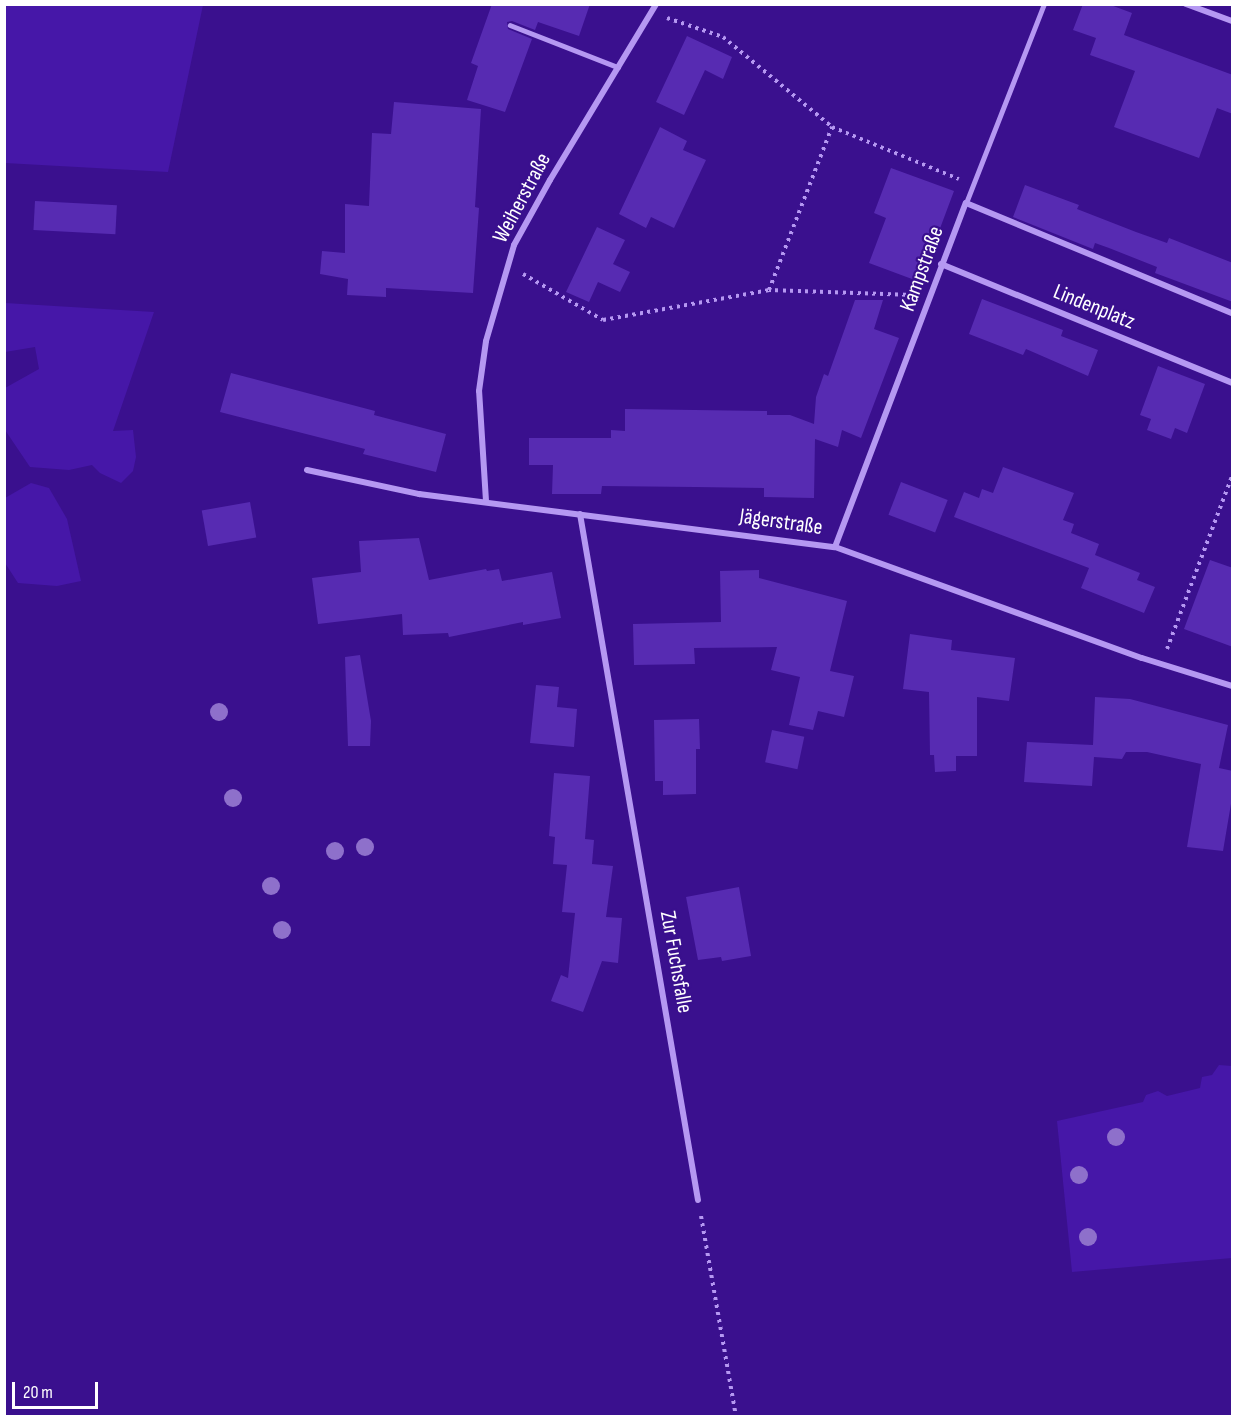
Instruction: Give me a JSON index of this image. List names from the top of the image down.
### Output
{
  "streets": {
    "street": [
      "Weiherstraße",
      "Kampstraße",
      "Lindenplatz",
      "Jägerstraße",
      "Zur Fuchsfalle"
    ]
  },
  "crossings": [
    ["Weiherstraße", "Jägerstraße"],
    ["Kampstraße", "Lindenplatz"],
    ["Kampstraße", "Jägerstraße"],
    ["Jägerstraße", "Zur Fuchsfalle"]
  ],
  "scale_bar": "20 m"
}
